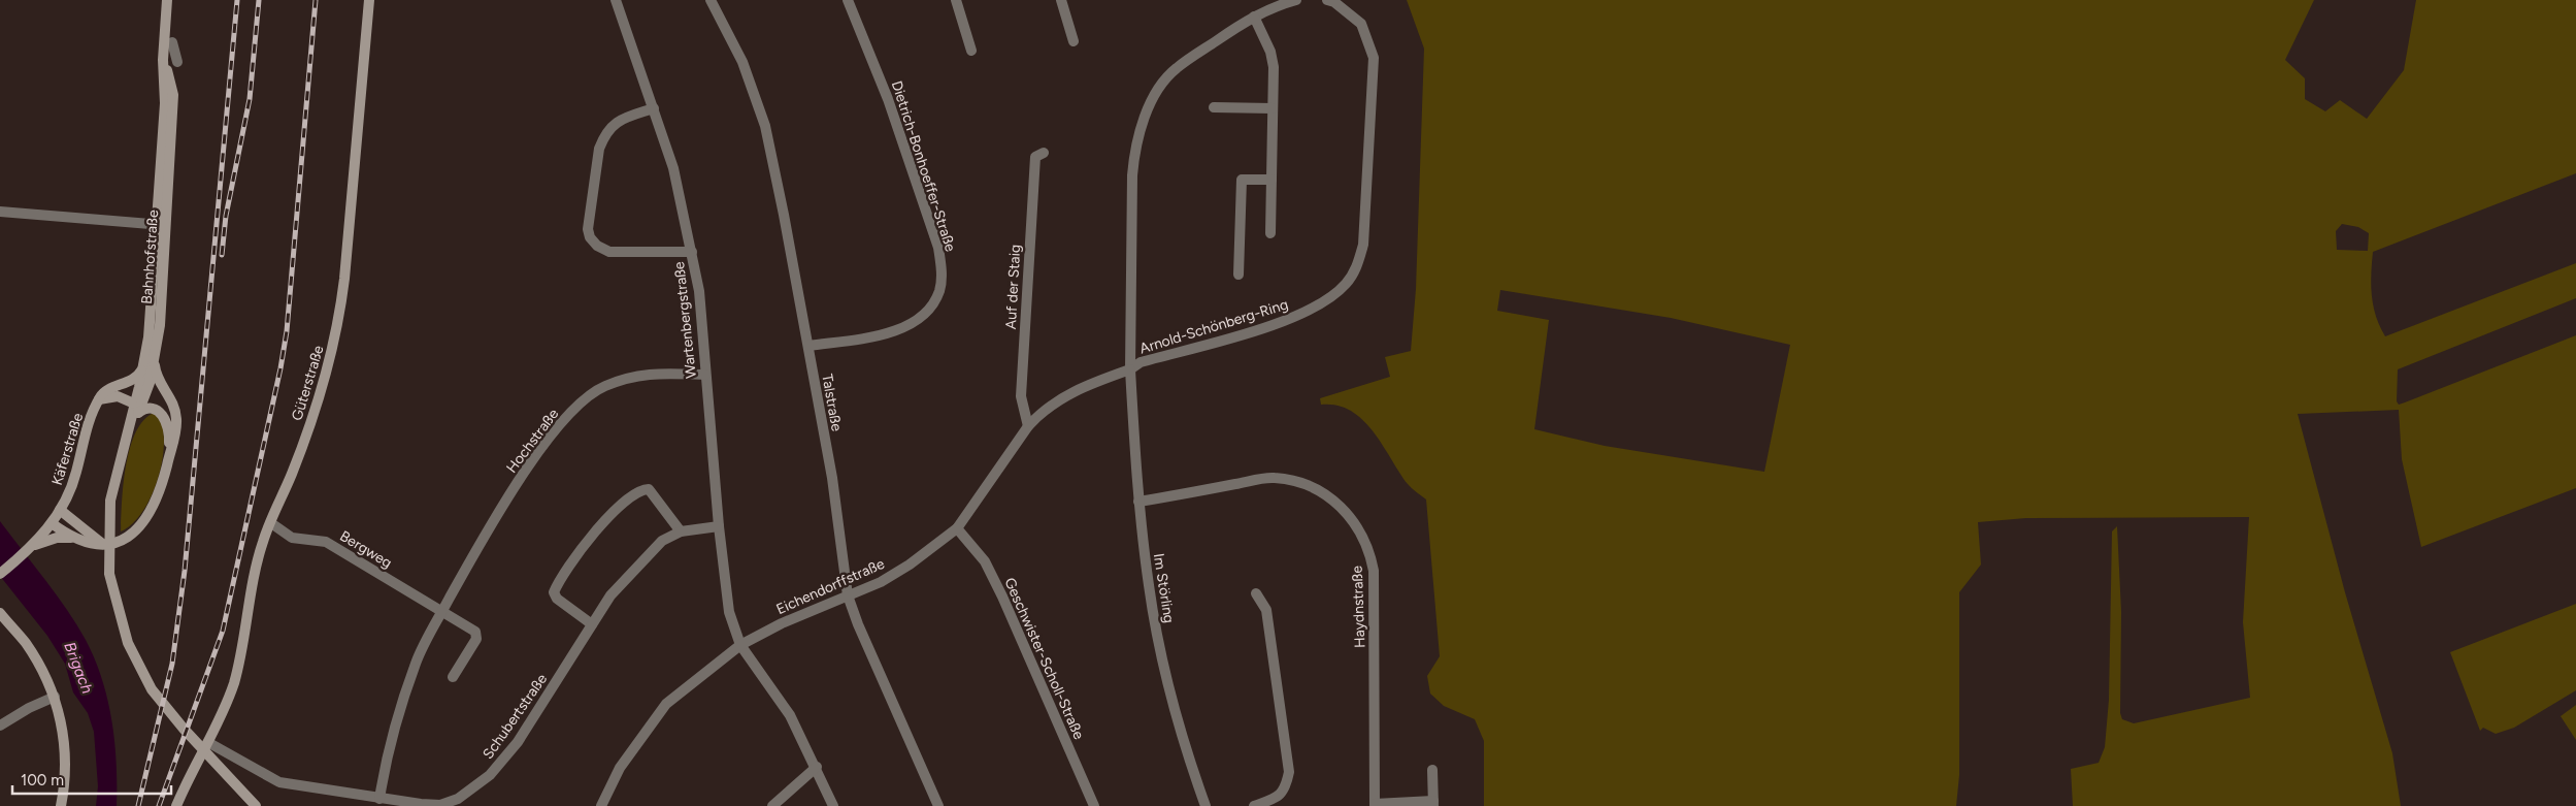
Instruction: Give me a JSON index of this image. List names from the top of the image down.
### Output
{
  "streets": {
    "main road": ["Bahnhofstraße", "Güterstraße", "Käferstraße"],
    "street": [
      "Dietrich-Bonhoeffer-Straße",
      "Auf der Staig",
      "Wartenbergstraße",
      "Arnold-Schönberg-Ring",
      "Talstraße",
      "Hochstraße",
      "Bergweg",
      "Eichendorffstraße",
      "Im Störling",
      "Haydnstraße",
      "Geschwister-Scholl-Straße",
      "Schubertstraße"
    ]
  },
  "crossings": [
    ["Dietrich-Bonhoeffer-Straße", "Talstraße"],
    ["Auf der Staig", "Eichendorffstraße"],
    ["Wartenbergstraße", "Hochstraße"],
    ["Wartenbergstraße", "Eichendorffstraße"],
    ["Wartenbergstraße", "Schubertstraße"],
    ["Arnold-Schönberg-Ring", "Eichendorffstraße"],
    ["Arnold-Schönberg-Ring", "Im Störling"],
    ["Güterstraße", "Bergweg"],
    ["Güterstraße", "Schubertstraße"],
    ["Talstraße", "Eichendorffstraße"],
    ["Hochstraße", "Bergweg"],
    ["Hochstraße", "Schubertstraße"],
    ["Eichendorffstraße", "Im Störling"],
    ["Eichendorffstraße", "Geschwister-Scholl-Straße"],
    ["Im Störling", "Haydnstraße"]
  ],
  "water": ["Brigach"],
  "scale_bar": "100 m"
}
